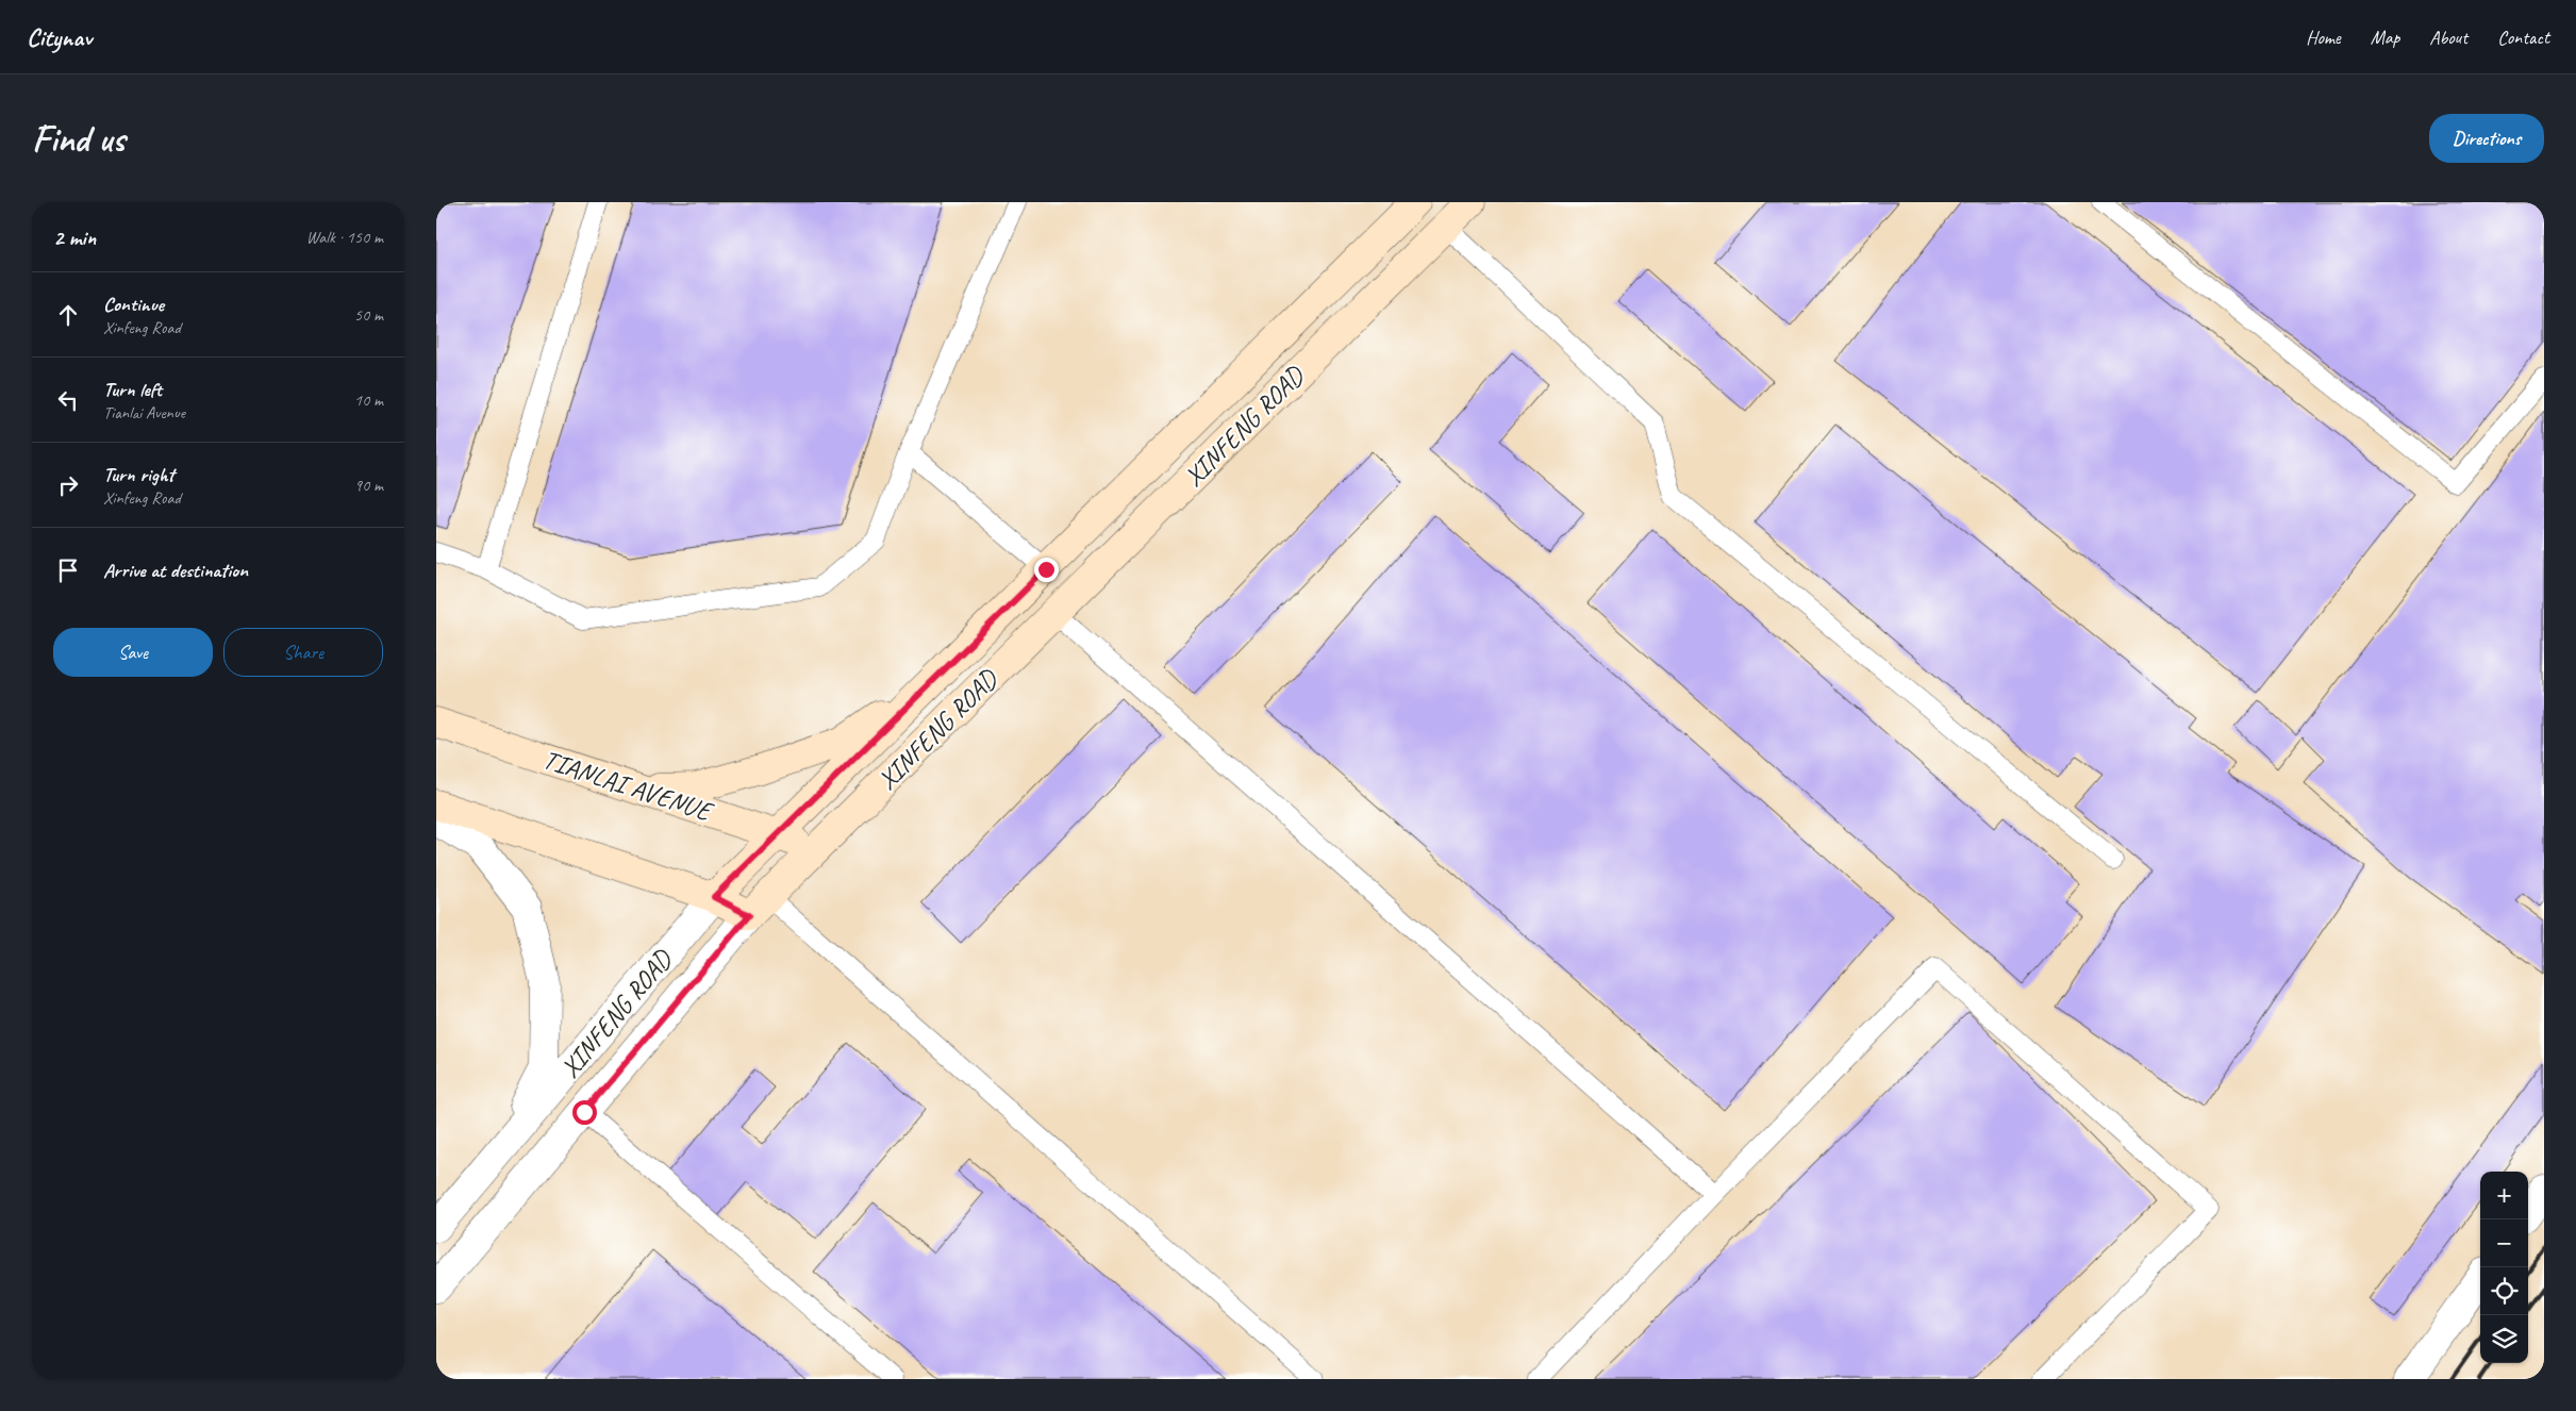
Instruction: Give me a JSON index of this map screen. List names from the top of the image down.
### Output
{
  "streets": {
    "main road": ["XINFENG ROAD", "TIANLAI AVENUE"]
  },
  "crossings": [
    ["XINFENG ROAD", "TIANLAI AVENUE"]
  ],
  "page": {
    "header": "Citynav",
    "nav": [
      "Home",
      "Map",
      "About",
      "Contact"
    ],
    "buttons": [
      "Directions",
      ["Save", "Share"]
    ],
    "title": "Find us",
    "heading": ["2 min", "Walk · 150 m"],
    "list": [
      ["Continue", "Xinfeng Road", "50 m"],
      ["Turn left", "Tianlai Avenue", "10 m"],
      ["Turn right", "Xinfeng Road", "90 m"],
      "Arrive at destination"
    ],
    "map_buttons": ["+", "−"]
  }
}
